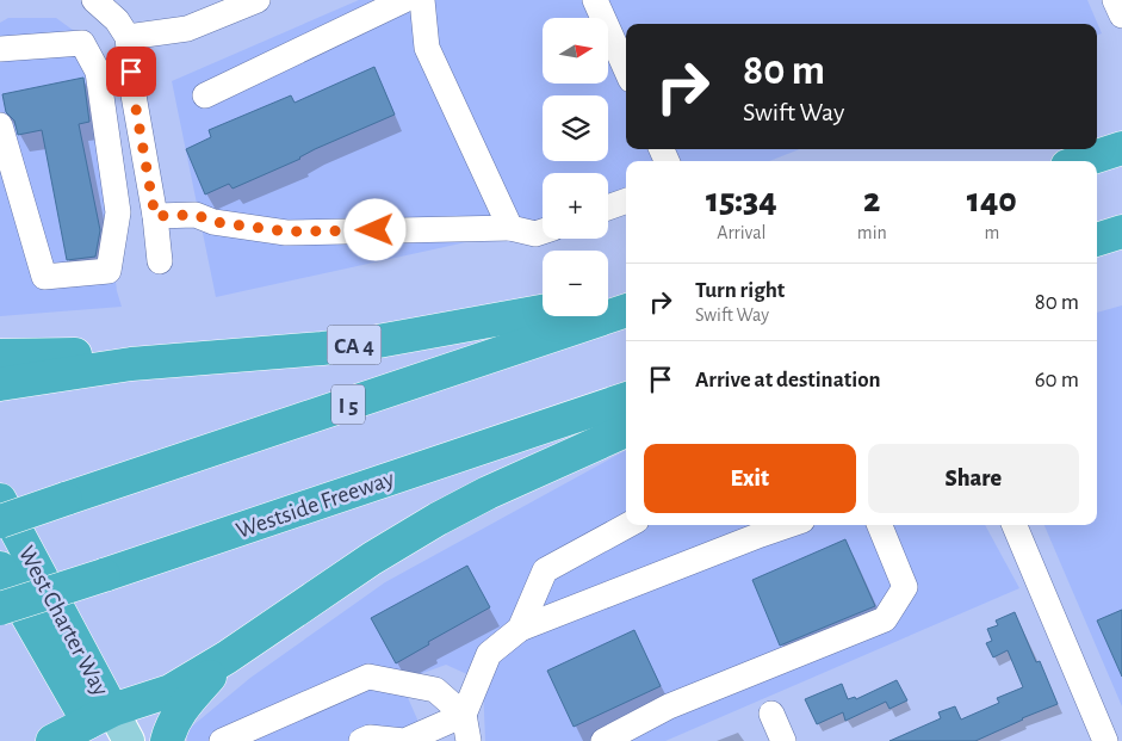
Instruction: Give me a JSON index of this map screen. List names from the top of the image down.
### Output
{
  "streets": {
    "highway": [
      "CA 4",
      "I 5",
      "Westside Freeway",
      "West Charter Way"
    ]
  },
  "north": "right",
  "page": {
    "map_buttons": ["+", "−"],
    "turn": ["80 m", "Swift Way"],
    "eta": [
      "15:34",
      "Arrival",
      "2",
      "min",
      "140",
      "m"
    ],
    "list": [
      {
        "name": "Turn right",
        "note": "Swift Way",
        "value": "80 m"
      },
      {
        "name": "Arrive at destination",
        "value": "60 m"
      }
    ],
    "buttons": ["Exit", "Share"]
  }
}
